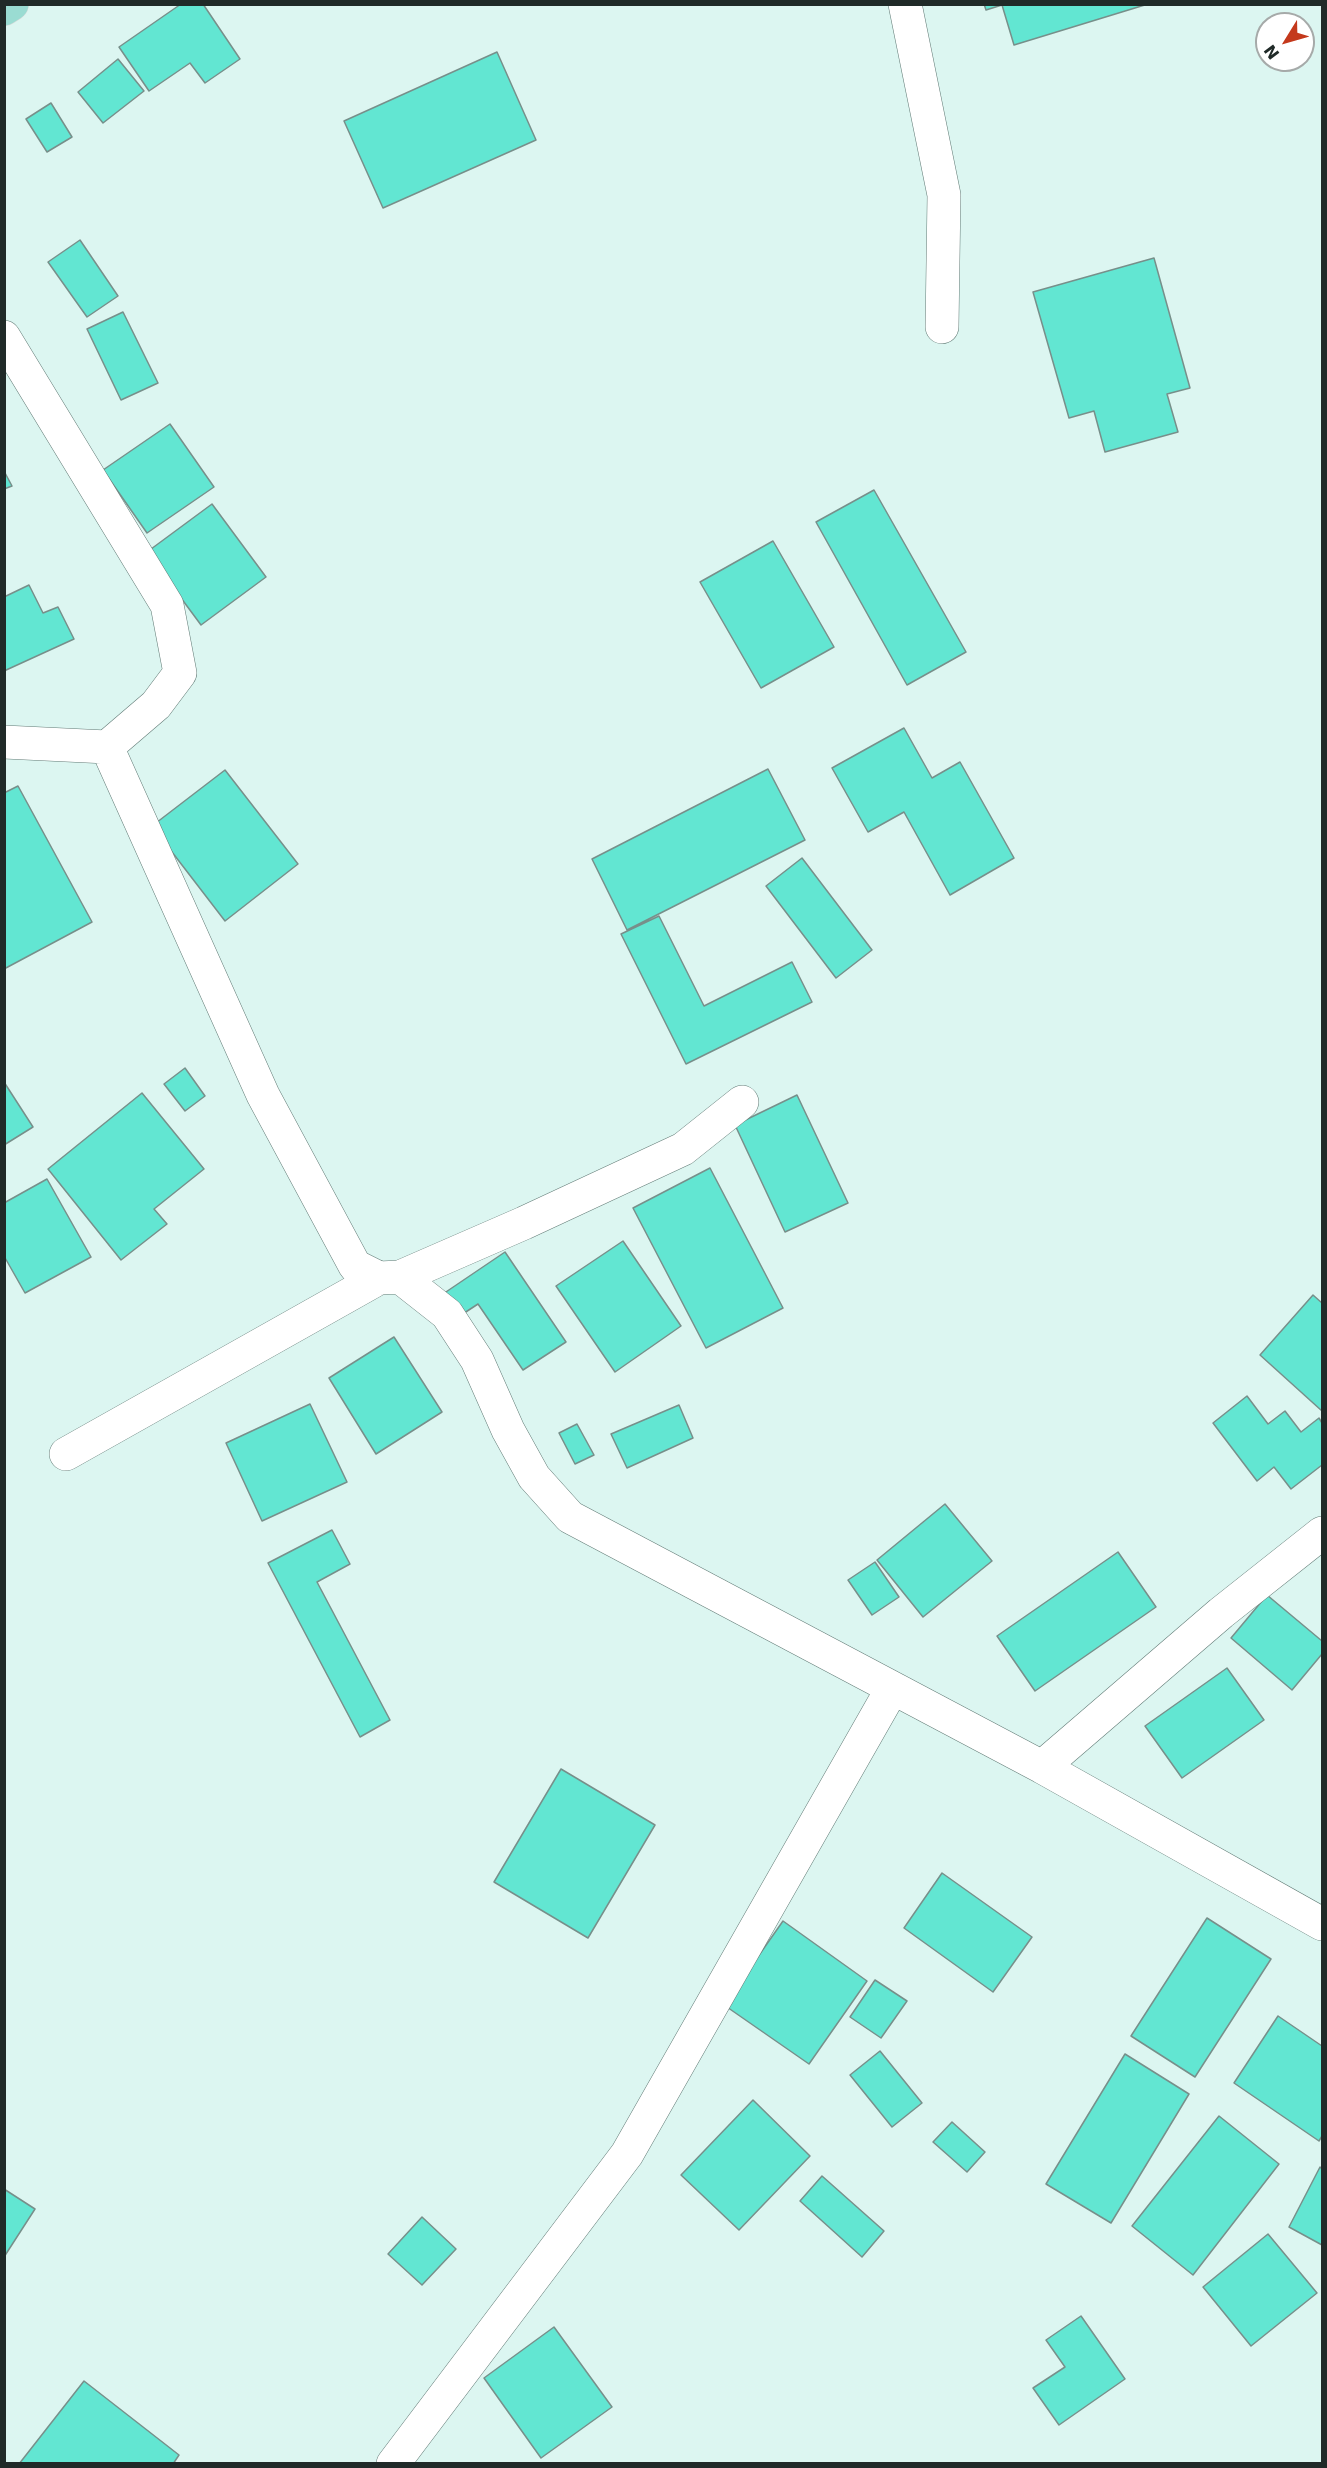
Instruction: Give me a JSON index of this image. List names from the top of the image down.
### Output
{
  "north": "bottom left"
}
